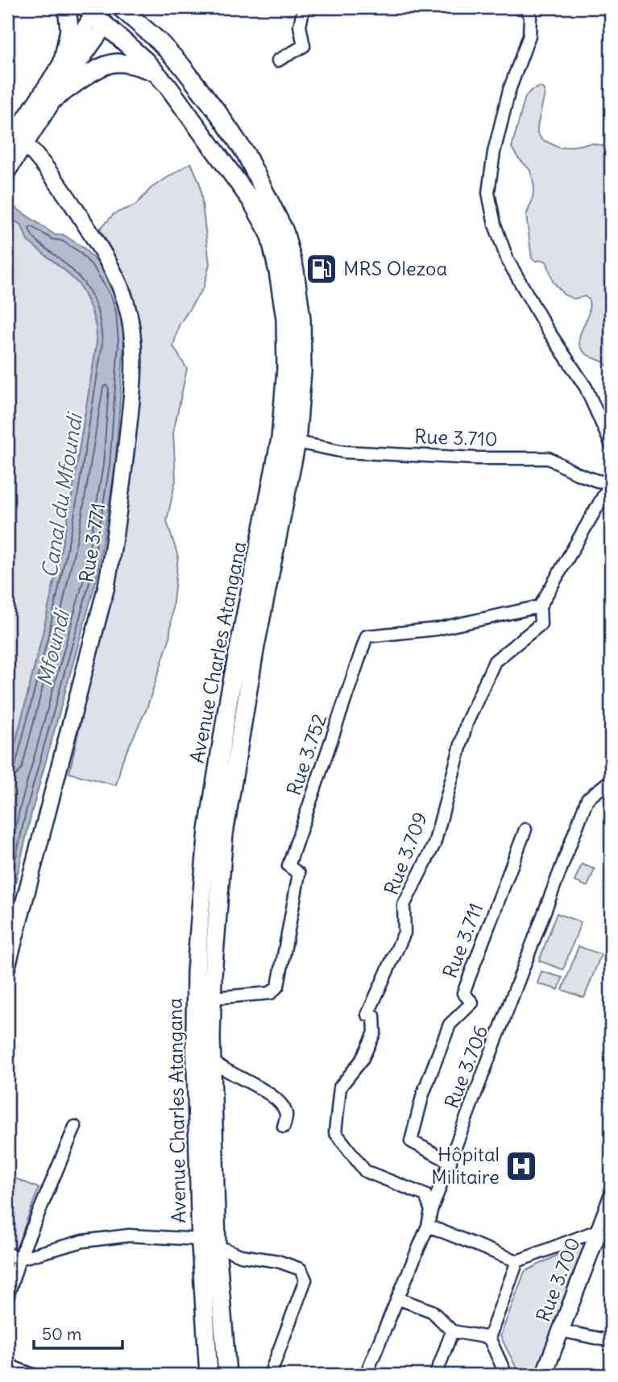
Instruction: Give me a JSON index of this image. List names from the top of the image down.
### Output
{
  "streets": {
    "main road": ["Rue 3.771", "Avenue Charles Atangana", "Rue 3.700"],
    "street": [
      "Rue 3.710",
      "Rue 3.752",
      "Rue 3.709",
      "Rue 3.711",
      "Rue 3.706"
    ]
  },
  "crossings": [
    ["Rue 3.710", "Avenue Charles Atangana"],
    ["Rue 3.710", "Rue 3.709"],
    ["Avenue Charles Atangana", "Rue 3.752"],
    ["Rue 3.752", "Rue 3.709"],
    ["Rue 3.709", "Rue 3.706"],
    ["Rue 3.711", "Rue 3.706"]
  ],
  "water": ["Canal du Mfoundi", "Mfoundi"],
  "places": {
    "fuel station": ["MRS Olezoa"],
    "hospital": ["Hôpital Militaire"]
  },
  "scale_bar": "50 m"
}
